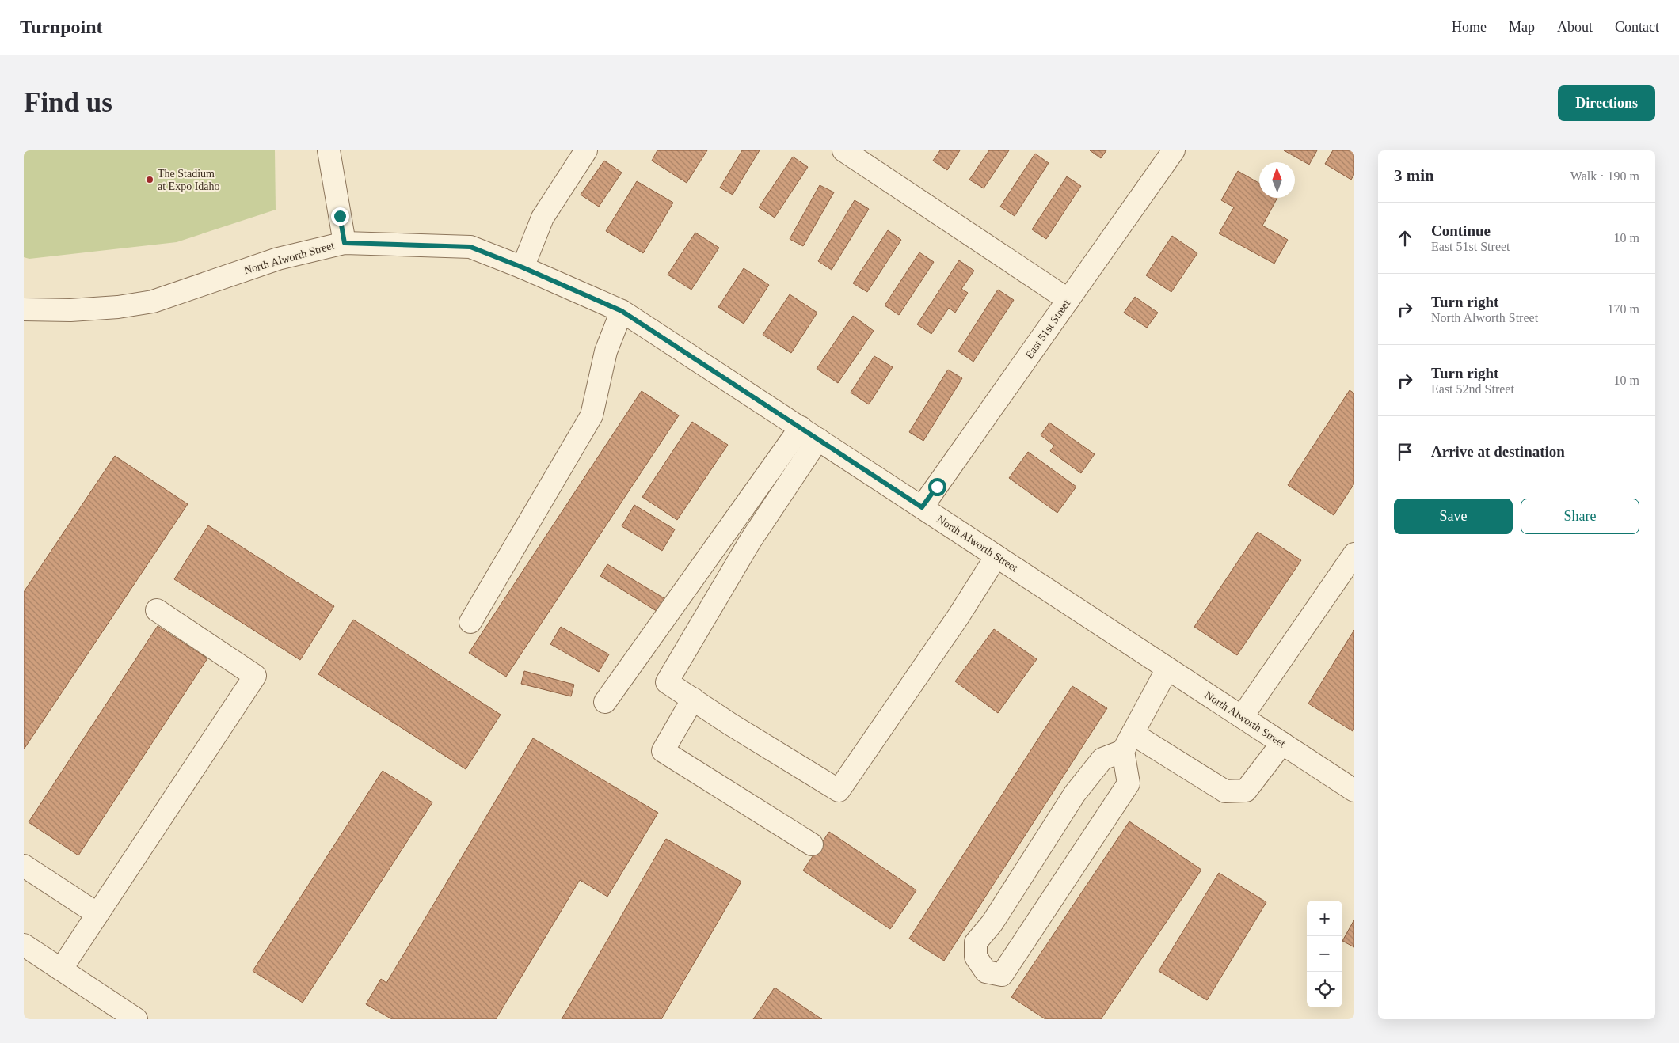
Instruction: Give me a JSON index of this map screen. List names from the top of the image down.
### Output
{
  "streets": {
    "street": ["North Alworth Street", "East 51st Street"]
  },
  "crossings": [
    ["North Alworth Street", "East 51st Street"]
  ],
  "places": ["The Stadium at Expo Idaho"],
  "north": "top",
  "page": {
    "header": "Turnpoint",
    "nav": [
      "Home",
      "Map",
      "About",
      "Contact"
    ],
    "buttons": [
      "Directions",
      ["Save", "Share"]
    ],
    "title": "Find us",
    "heading": ["3 min", "Walk · 190 m"],
    "list": [
      ["Continue", "East 51st Street", "10 m"],
      ["Turn right", "North Alworth Street", "170 m"],
      ["Turn right", "East 52nd Street", "10 m"],
      "Arrive at destination"
    ],
    "map_buttons": ["+", "−"]
  }
}
